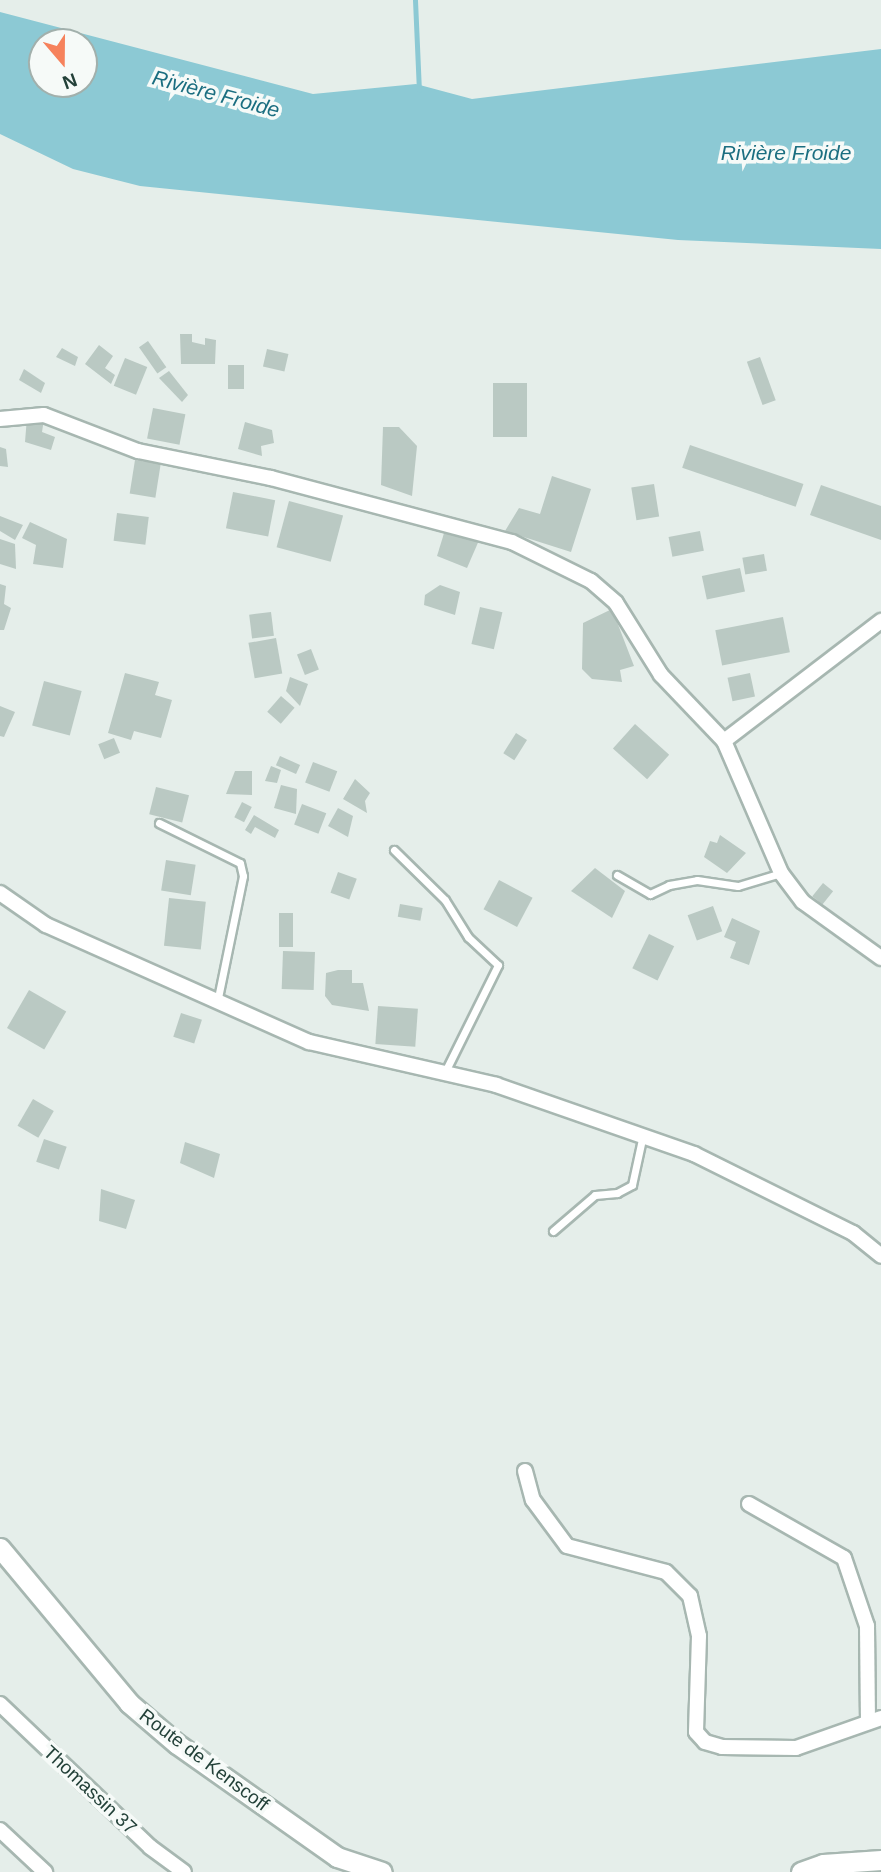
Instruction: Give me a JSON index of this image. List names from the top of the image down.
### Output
{
  "streets": {
    "main road": ["Route de Kenscoff"],
    "street": ["Thomassin 37"]
  },
  "water": ["Rivière Froide"],
  "north": "bottom"
}
